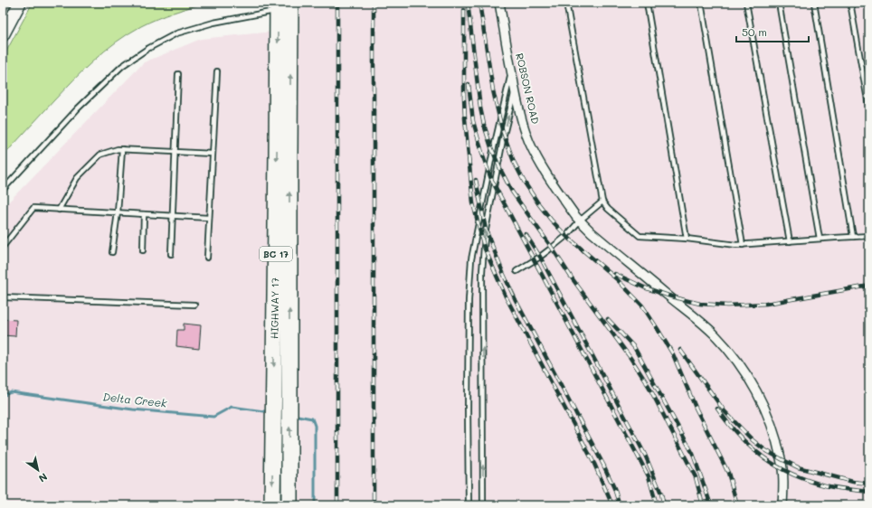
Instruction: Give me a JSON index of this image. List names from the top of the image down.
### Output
{
  "streets": {
    "highway": ["BC 17", "HIGHWAY 17"],
    "street": ["ROBSON ROAD"]
  },
  "water": ["Delta Creek"],
  "scale_bar": "50 m",
  "north": "bottom right"
}
